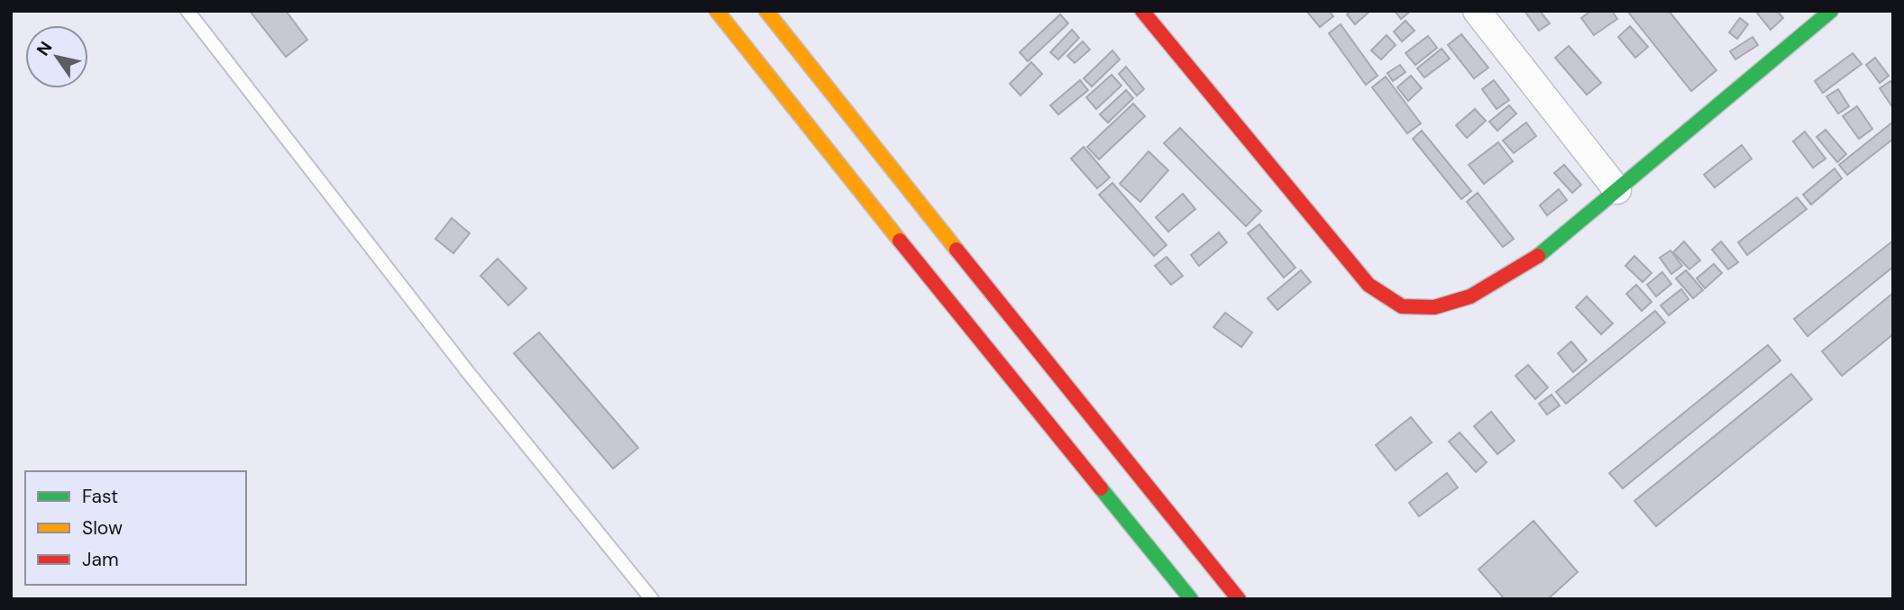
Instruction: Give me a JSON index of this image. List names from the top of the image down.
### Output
{
  "legend": ["Fast", "Slow", "Jam"],
  "north": "top left"
}
